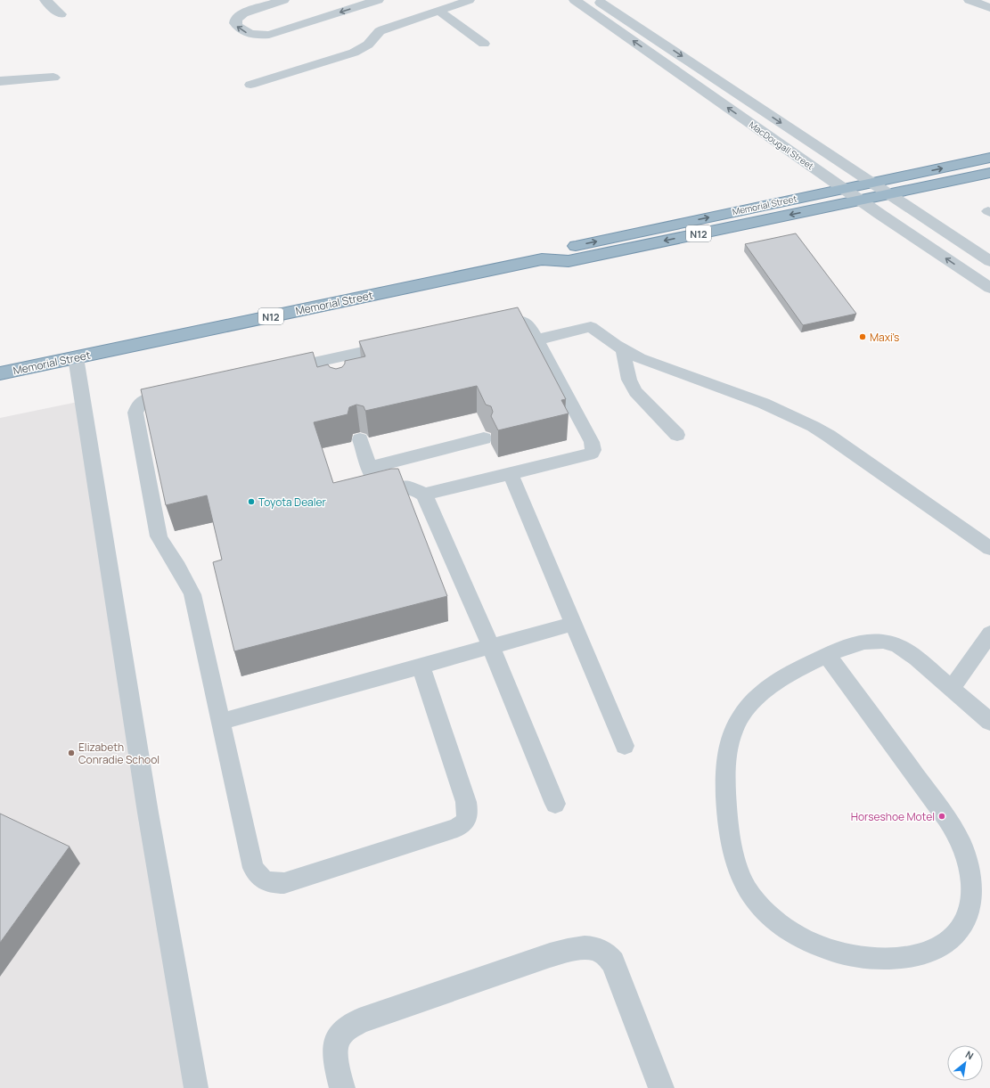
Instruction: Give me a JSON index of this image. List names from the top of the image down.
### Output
{
  "streets": {
    "highway": ["Memorial Street", "N12"],
    "street": ["MacDougall Street"]
  },
  "crossings": [
    ["MacDougall Street", "Memorial Street"]
  ],
  "places": [
    "Maxi's",
    "Toyota Dealer",
    "Elizabeth Conradie School",
    "Horseshoe Motel"
  ],
  "north": "top right"
}
